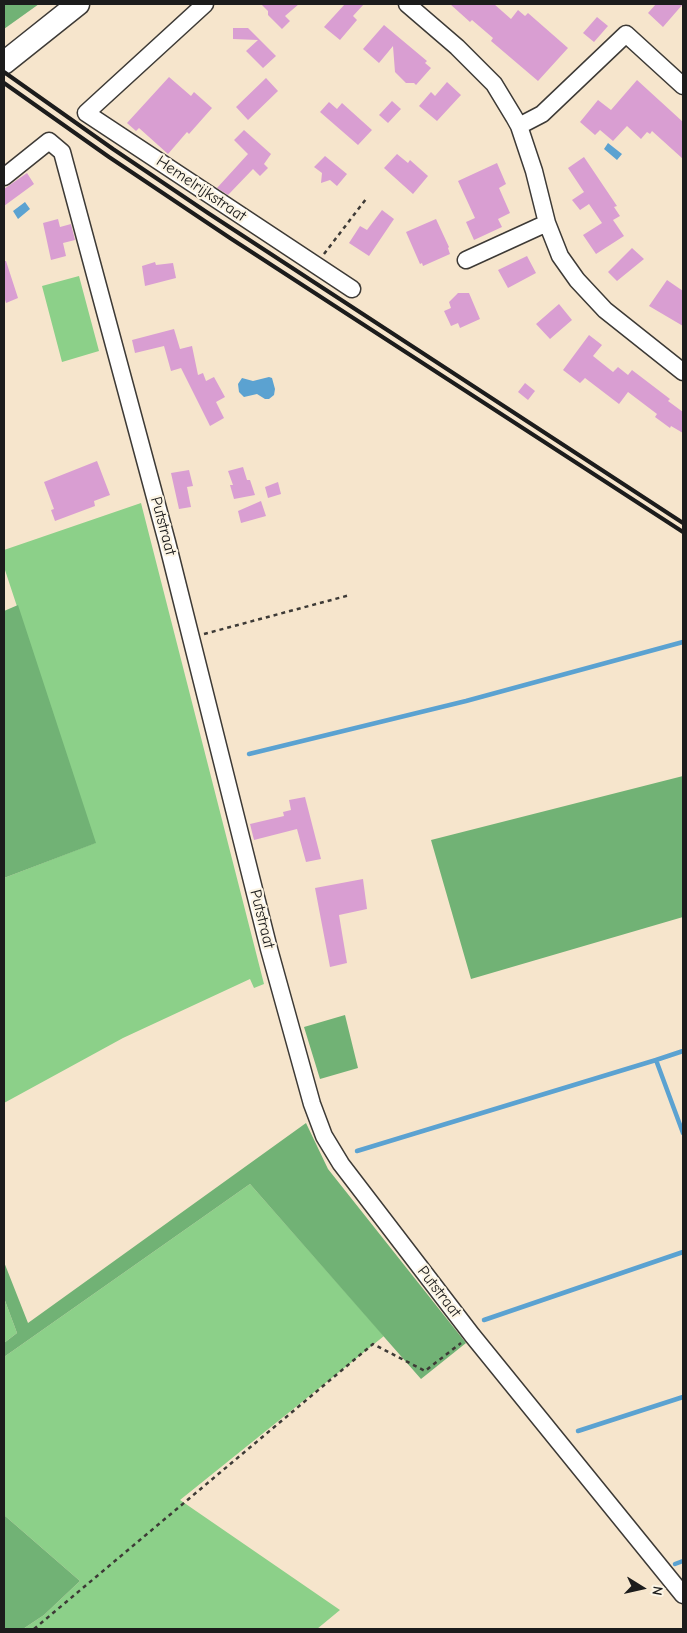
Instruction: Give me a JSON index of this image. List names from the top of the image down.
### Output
{
  "streets": {
    "street": ["Hemelrijkstraat", "Putstraat"]
  },
  "north": "right"
}
